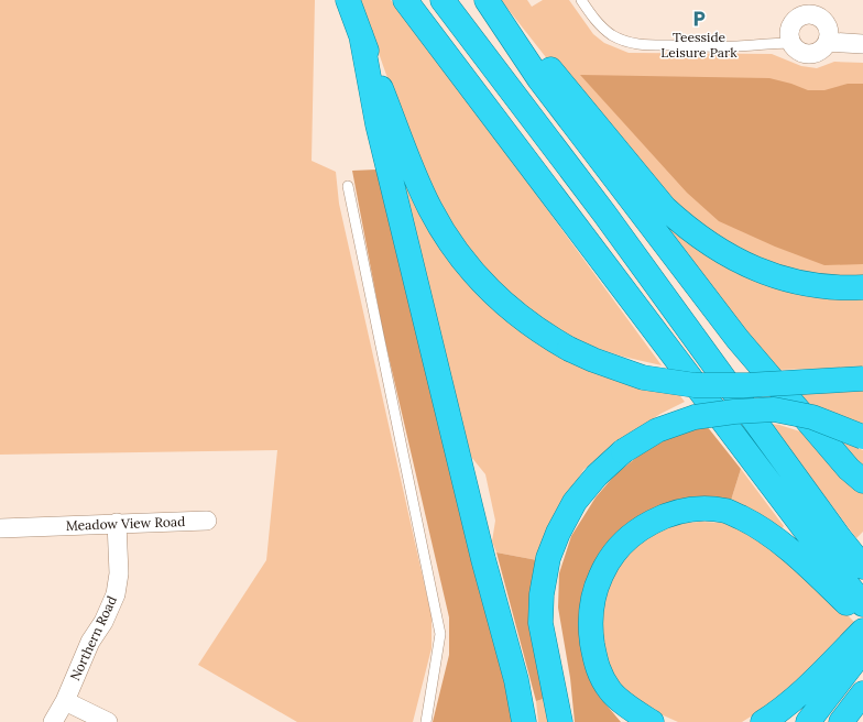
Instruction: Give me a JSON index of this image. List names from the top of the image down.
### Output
{
  "streets": {
    "street": ["Meadow View Road", "Northern Road"]
  },
  "crossings": [
    ["Meadow View Road", "Northern Road"]
  ],
  "places": {
    "parking": ["Teesside Leisure Park"]
  }
}
